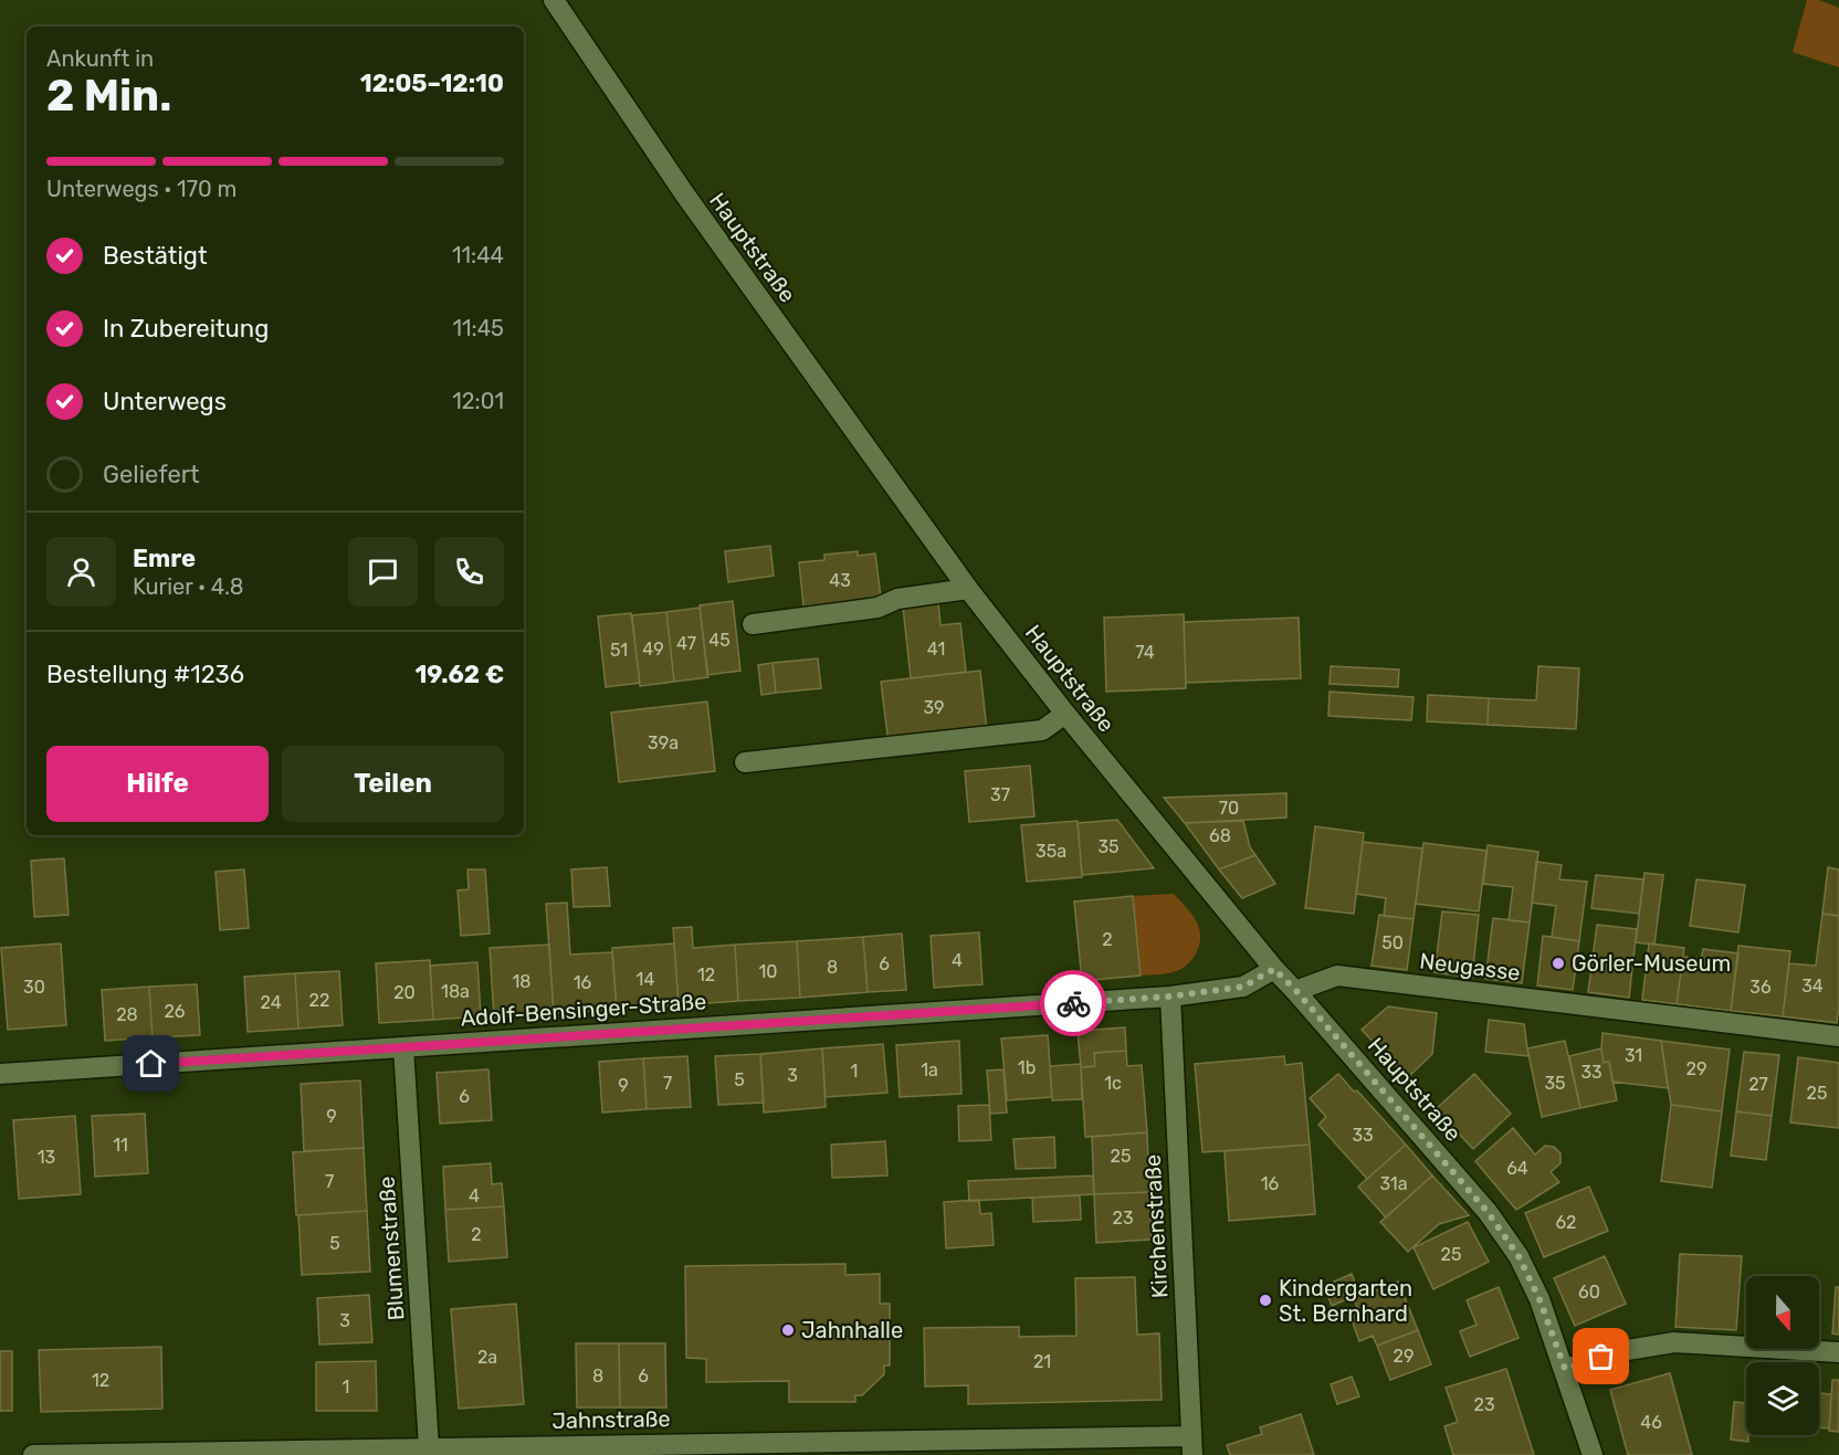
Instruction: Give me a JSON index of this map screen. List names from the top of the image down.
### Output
{
  "streets": {
    "street": [
      "Hauptstraße",
      "Neugasse",
      "Adolf-Bensinger-Straße",
      "Kirchenstraße",
      "Blumenstraße",
      "Jahnstraße"
    ]
  },
  "crossings": [
    ["Hauptstraße", "Neugasse"],
    ["Adolf-Bensinger-Straße", "Kirchenstraße"],
    ["Adolf-Bensinger-Straße", "Blumenstraße"],
    ["Kirchenstraße", "Jahnstraße"],
    ["Blumenstraße", "Jahnstraße"]
  ],
  "places": ["Görler-Museum", "Kindergarten St. Bernhard", "Jahnhalle"],
  "house_numbers": [
    "43",
    "45",
    "47",
    "49",
    "41",
    "51",
    "74",
    "39",
    "39a",
    "37",
    "70",
    "68",
    "35",
    "35a",
    "2",
    "50",
    "4",
    "6",
    "8",
    "10",
    "12",
    "14",
    "18",
    "16",
    "34",
    "30",
    "36",
    "18a",
    "20",
    "22",
    "24",
    "26",
    "28",
    "31",
    "1b",
    "29",
    "1a",
    "1",
    "33",
    "3",
    "5",
    "7",
    "1c",
    "35",
    "27",
    "9",
    "25",
    "6",
    "9",
    "33",
    "11",
    "25",
    "13",
    "64",
    "7",
    "16",
    "31a",
    "4",
    "23",
    "62",
    "2",
    "5",
    "25",
    "60",
    "3",
    "29",
    "2a",
    "21",
    "8",
    "6",
    "12",
    "1",
    "23",
    "46"
  ],
  "north": "bottom",
  "page": {
    "heading": ["2 Min.", "Ankunft in", "12:05–12:10"],
    "panel": [
      "Emre",
      "Kurier · 4.8",
      "Bestellung #1236",
      "19.62 €"
    ],
    "bar": "Unterwegs · 170 m",
    "list": [
      ["Bestätigt", "11:44"],
      ["In Zubereitung", "11:45"],
      ["Unterwegs", "12:01"],
      "Geliefert"
    ],
    "buttons": ["Hilfe", "Teilen"]
  }
}
